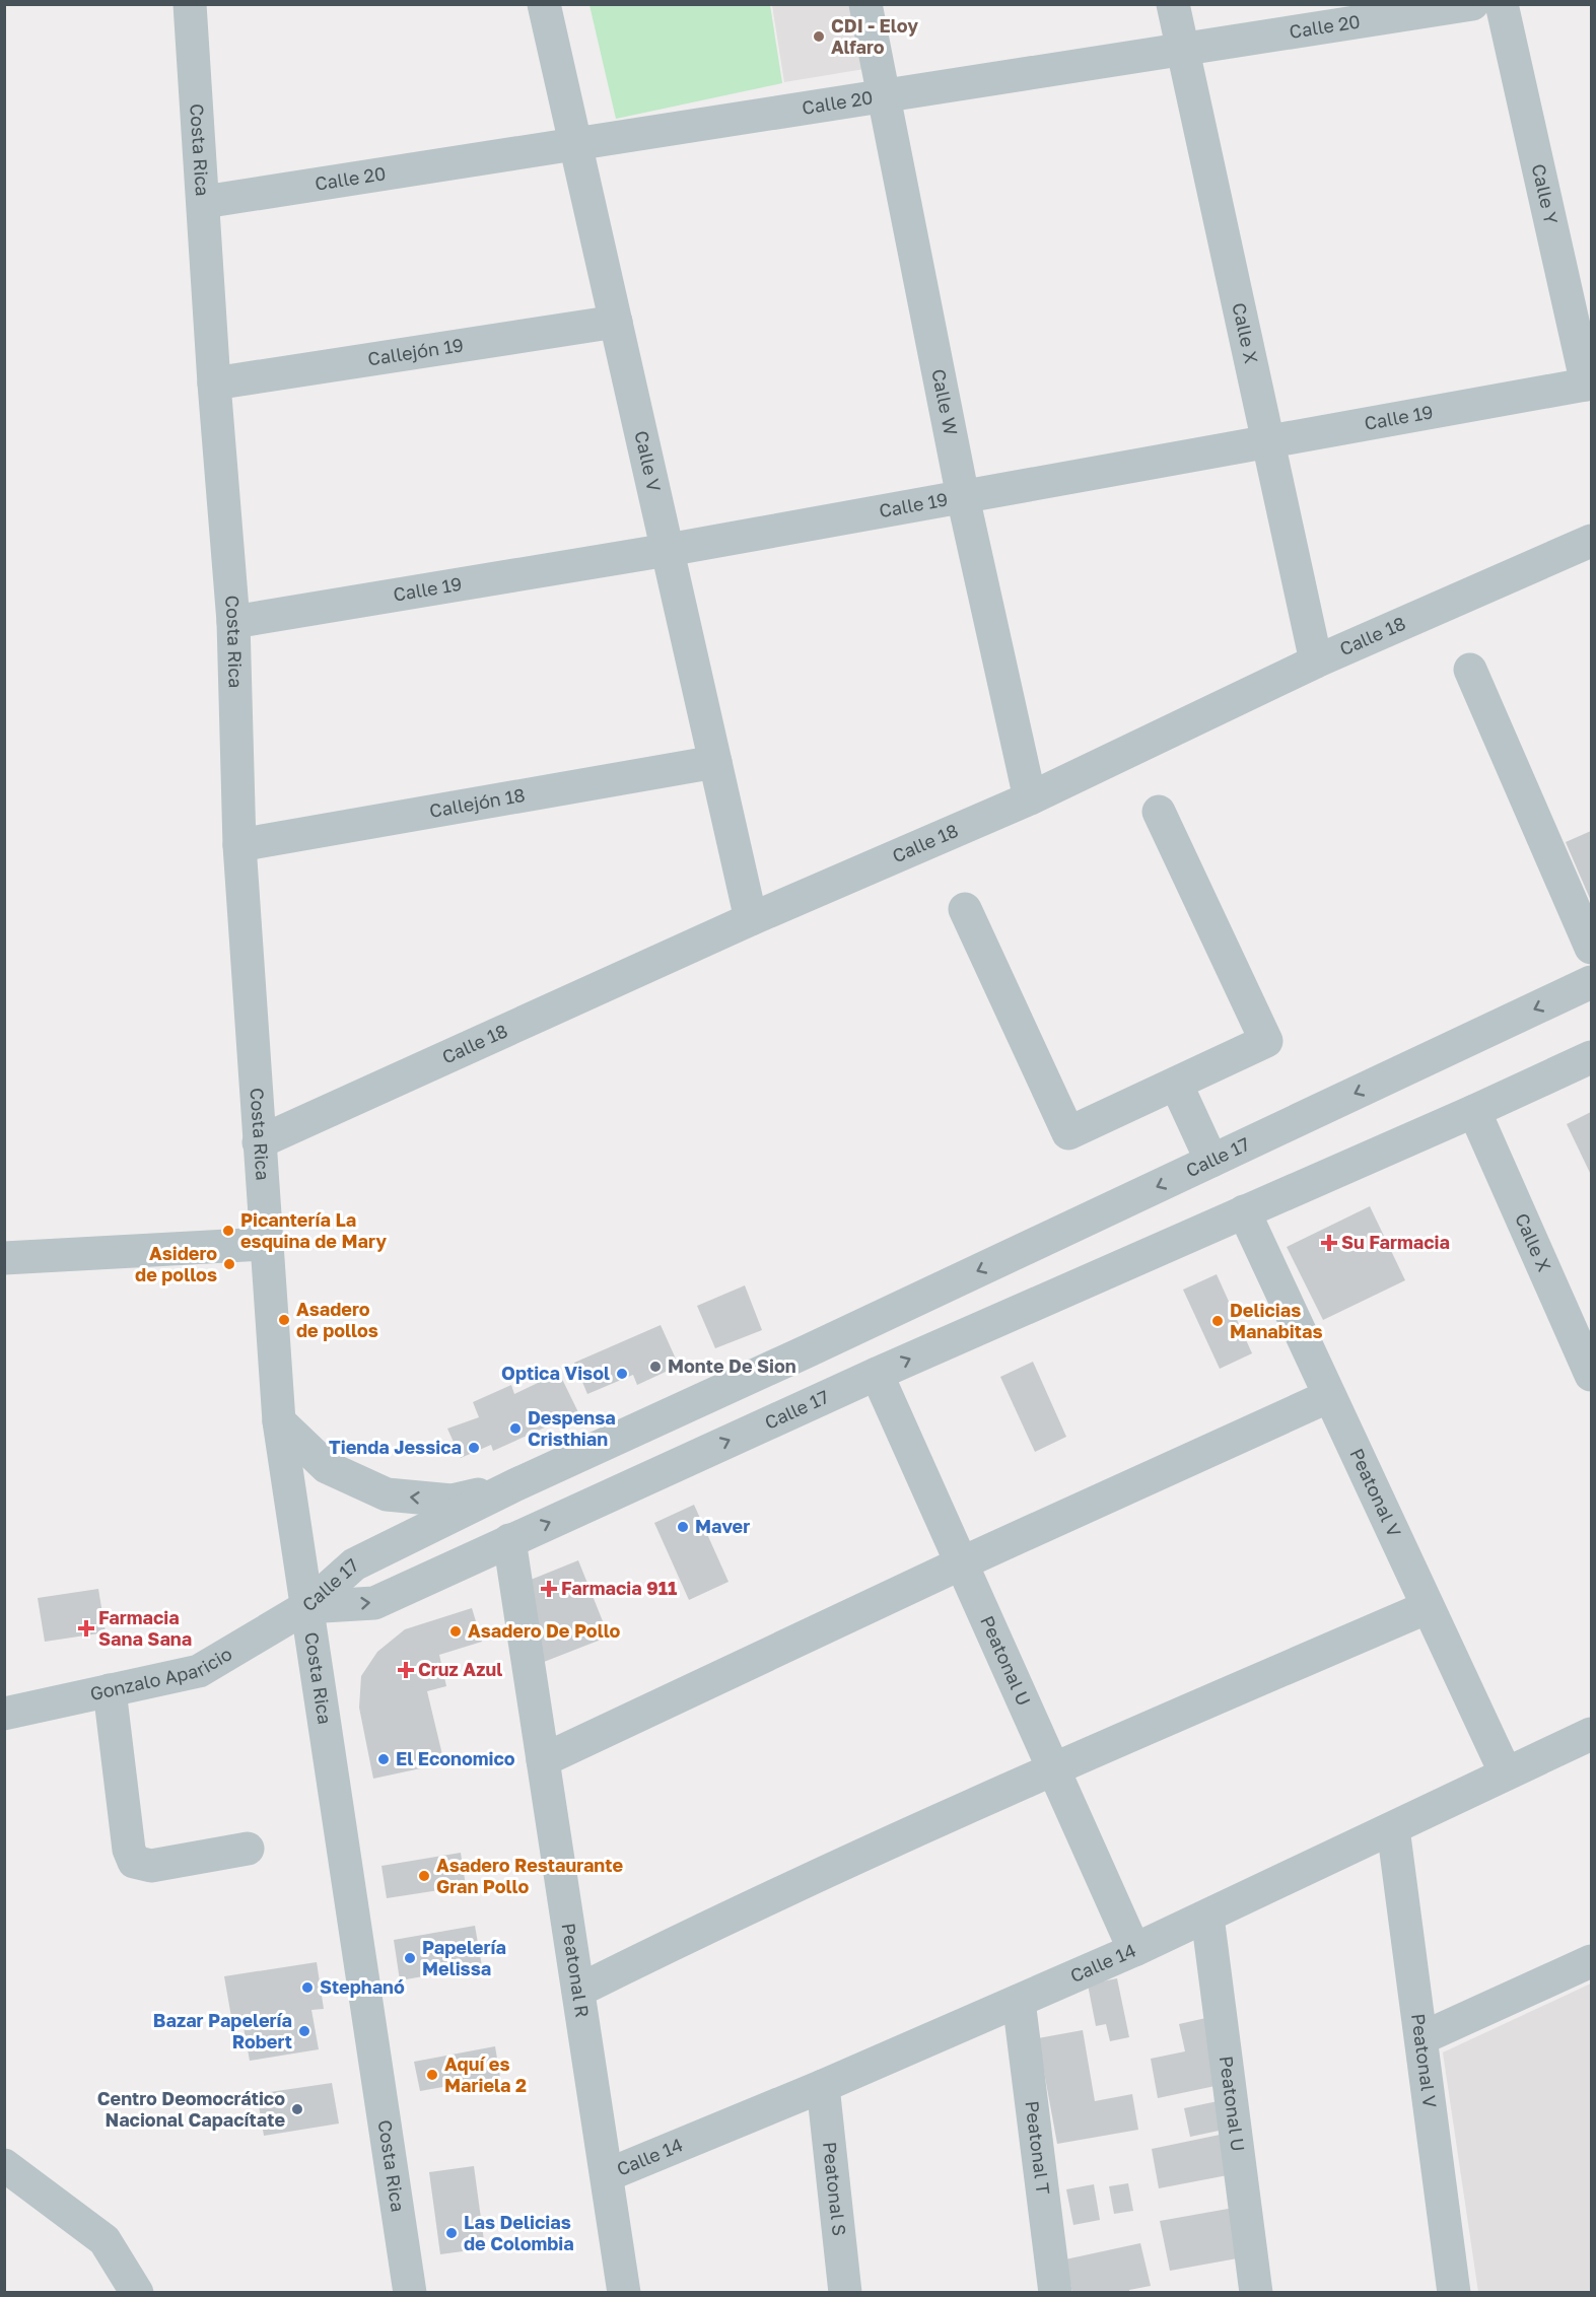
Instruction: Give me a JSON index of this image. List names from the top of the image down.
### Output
{
  "streets": {
    "street": [
      "Calle 20",
      "Costa Rica",
      "Calle Y",
      "Calle X",
      "Callejón 19",
      "Calle W",
      "Calle 19",
      "Calle V",
      "Calle 18",
      "Callejón 18",
      "Calle 17",
      "Peatonal V",
      "Peatonal U",
      "Gonzalo Aparicio",
      "Calle 14",
      "Peatonal R",
      "Peatonal T",
      "Peatonal S"
    ]
  },
  "crossings": [
    ["Calle 20", "Costa Rica"],
    ["Calle 20", "Calle X"],
    ["Calle 20", "Calle W"],
    ["Calle 20", "Calle V"],
    ["Costa Rica", "Callejón 19"],
    ["Costa Rica", "Calle 19"],
    ["Costa Rica", "Calle 18"],
    ["Costa Rica", "Callejón 18"],
    ["Costa Rica", "Calle 17"],
    ["Costa Rica", "Gonzalo Aparicio"],
    ["Calle Y", "Calle 19"],
    ["Calle X", "Calle 19"],
    ["Calle X", "Calle 18"],
    ["Calle X", "Calle 17"],
    ["Callejón 19", "Calle V"],
    ["Calle W", "Calle 19"],
    ["Calle W", "Calle 18"],
    ["Calle 19", "Calle V"],
    ["Calle V", "Calle 18"],
    ["Calle V", "Callejón 18"],
    ["Calle 17", "Peatonal V"],
    ["Calle 17", "Peatonal U"],
    ["Calle 17", "Gonzalo Aparicio"],
    ["Calle 17", "Peatonal R"],
    ["Peatonal V", "Calle 14"],
    ["Peatonal U", "Calle 14"],
    ["Calle 14", "Peatonal R"],
    ["Calle 14", "Peatonal T"],
    ["Calle 14", "Peatonal S"]
  ],
  "places": {
    "other": [
      "CDI - Eloy Alfaro",
      "Picantería La esquina de Mary",
      "Asidero de pollos",
      "Asadero de pollos",
      "Delicias Manabitas",
      "Monte De Sion",
      "Optica Visol",
      "Despensa Cristhian",
      "Tienda Jessica",
      "Maver",
      "Asadero De Pollo",
      "El Economico",
      "Asadero Restaurante Gran Pollo",
      "Papelería Melissa",
      "Stephanó",
      "Bazar Papelería Robert",
      "Aquí es Mariela 2",
      "Centro Deomocrático Nacional Capacítate",
      "Las Delicias de Colombia"
    ],
    "health": [
      "Su Farmacia",
      "Farmacia 911",
      "Farmacia Sana Sana",
      "Cruz Azul"
    ]
  }
}
